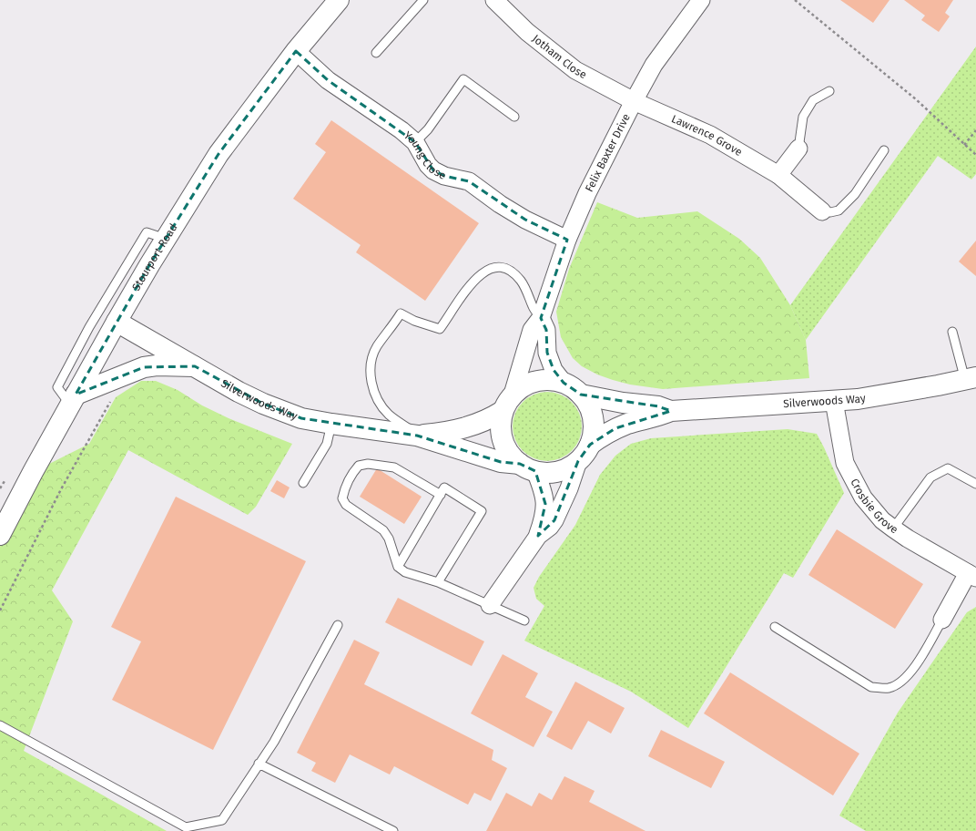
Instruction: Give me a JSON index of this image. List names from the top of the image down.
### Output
{
  "streets": {
    "main road": ["Stourport Road", "Silverwoods Way"],
    "street": [
      "Jotham Close",
      "Lawrence Grove",
      "Felix Baxter Drive",
      "Young Close",
      "Crosbie Grove"
    ]
  },
  "crossings": [
    ["Jotham Close", "Lawrence Grove"],
    ["Jotham Close", "Felix Baxter Drive"],
    ["Lawrence Grove", "Felix Baxter Drive"],
    ["Felix Baxter Drive", "Young Close"],
    ["Felix Baxter Drive", "Silverwoods Way"],
    ["Young Close", "Stourport Road"],
    ["Stourport Road", "Silverwoods Way"],
    ["Silverwoods Way", "Crosbie Grove"]
  ]
}
